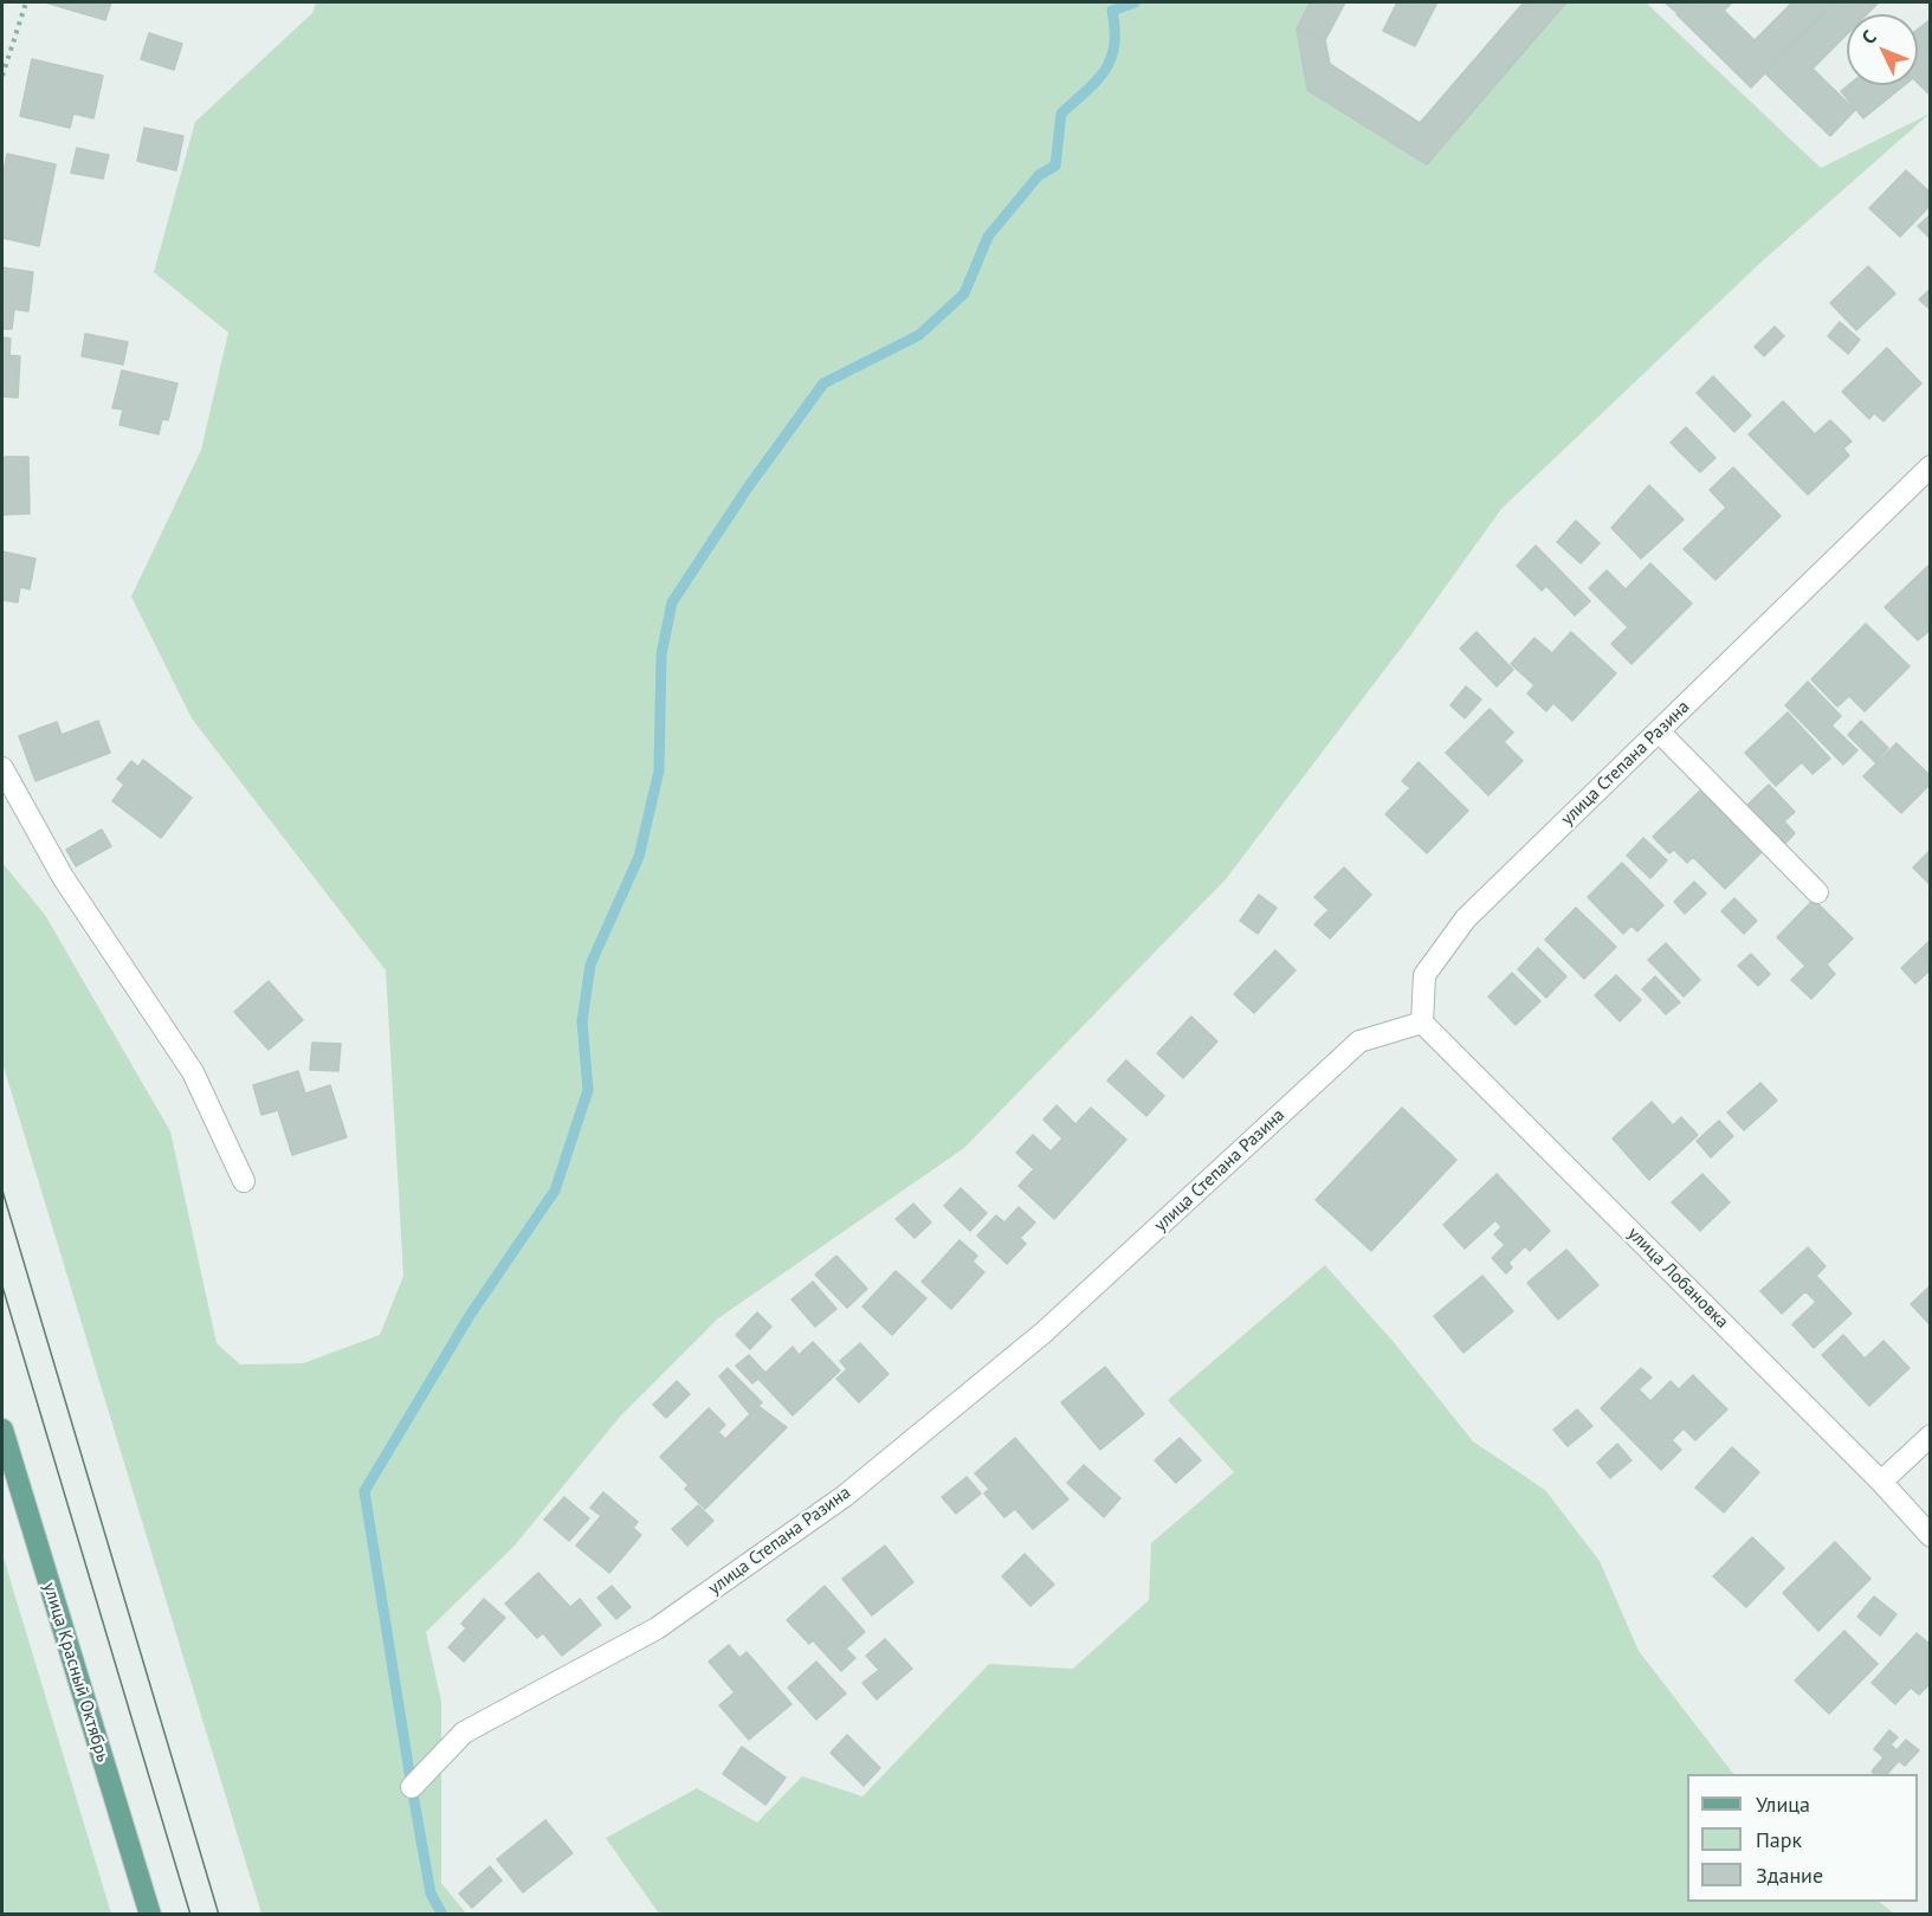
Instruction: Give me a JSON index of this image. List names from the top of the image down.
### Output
{
  "streets": {
    "main road": ["улица Красный Октябрь"],
    "street": ["улица Степана Разина", "улица Лобановка"]
  },
  "crossings": [
    ["улица Степана Разина", "улица Лобановка"]
  ],
  "legend": ["Улица", "Парк", "Здание"],
  "north": "top left"
}
